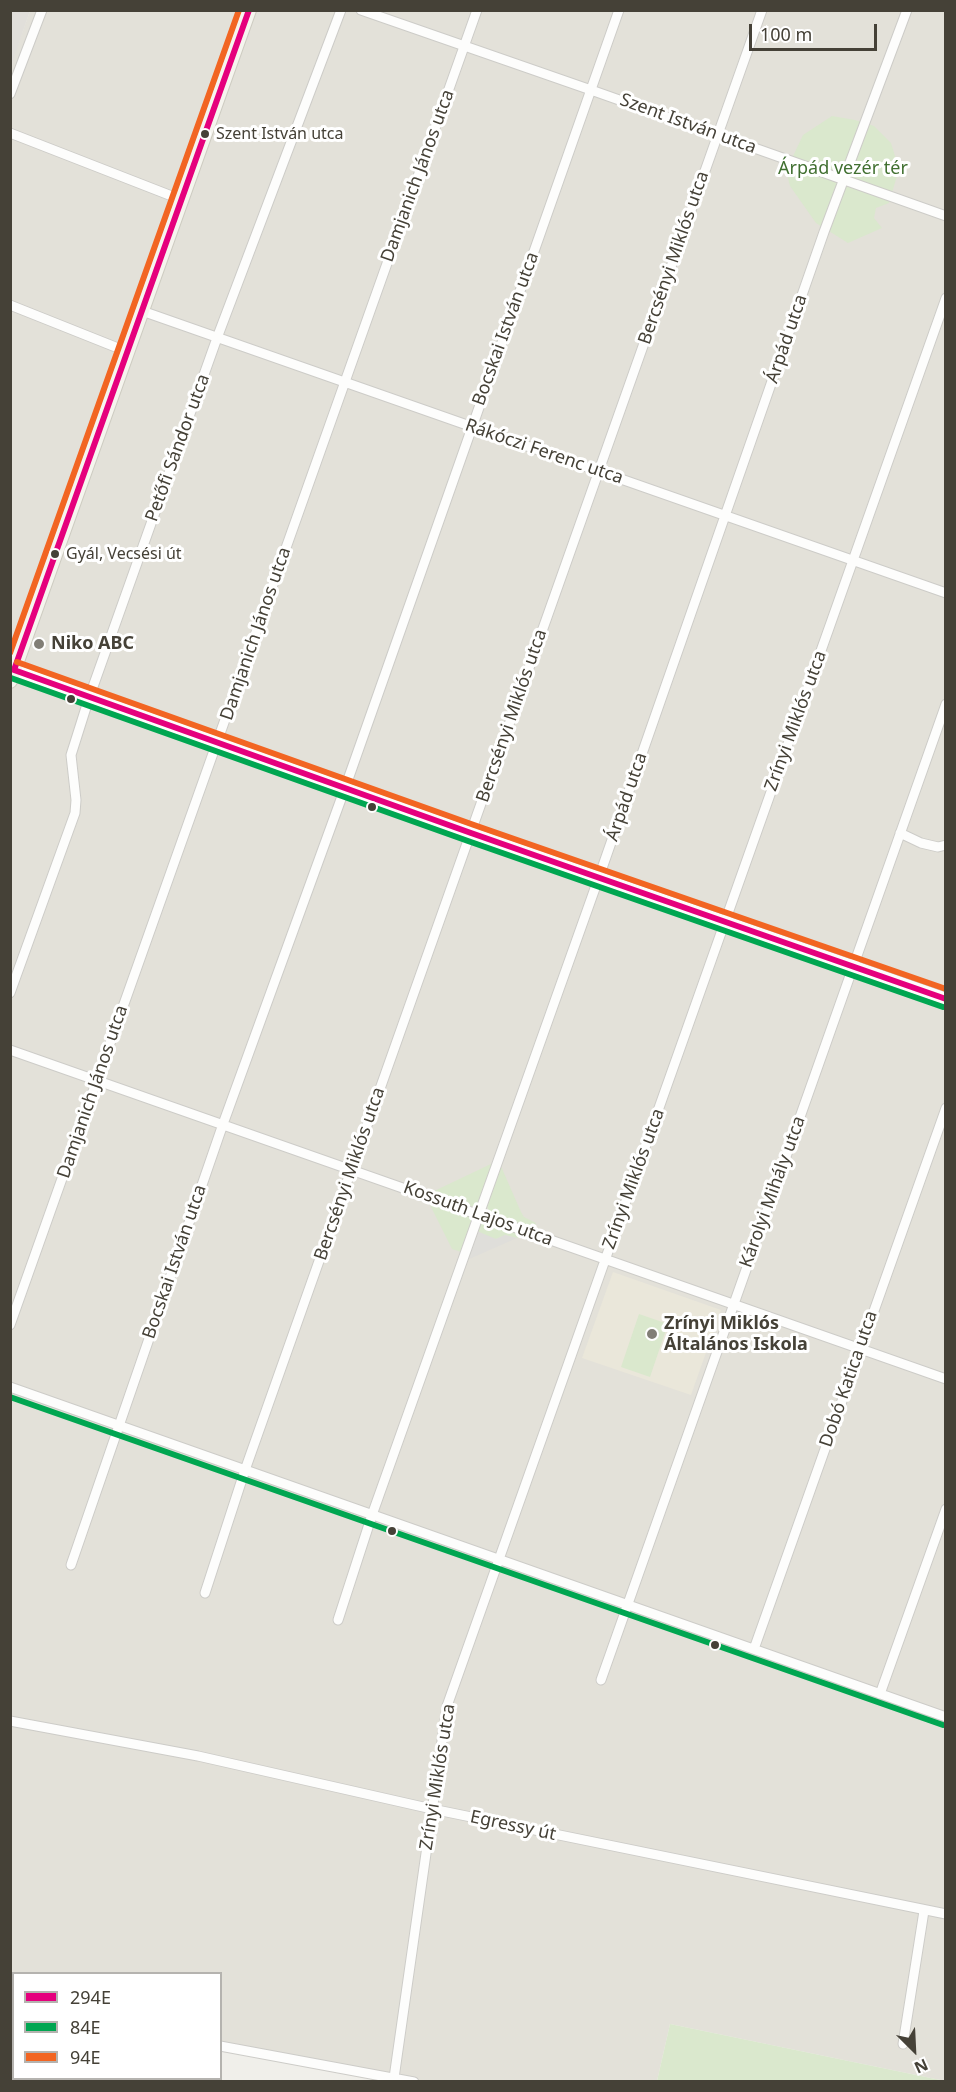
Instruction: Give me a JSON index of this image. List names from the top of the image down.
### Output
{
  "streets": {
    "street": [
      "Szent István utca",
      "Damjanich János utca",
      "Bercsényi Miklós utca",
      "Bocskai István utca",
      "Árpád utca",
      "Petőfi Sándor utca",
      "Rákóczi Ferenc utca",
      "Zrínyi Miklós utca",
      "Károlyi Mihály utca",
      "Kossuth Lajos utca",
      "Dobó Katica utca",
      "Egressy út"
    ]
  },
  "crossings": [
    ["Szent István utca", "Damjanich János utca"],
    ["Szent István utca", "Bercsényi Miklós utca"],
    ["Szent István utca", "Bocskai István utca"],
    ["Szent István utca", "Árpád utca"],
    ["Damjanich János utca", "Rákóczi Ferenc utca"],
    ["Damjanich János utca", "Kossuth Lajos utca"],
    ["Bercsényi Miklós utca", "Rákóczi Ferenc utca"],
    ["Bercsényi Miklós utca", "Kossuth Lajos utca"],
    ["Bocskai István utca", "Rákóczi Ferenc utca"],
    ["Bocskai István utca", "Kossuth Lajos utca"],
    ["Árpád utca", "Rákóczi Ferenc utca"],
    ["Árpád utca", "Kossuth Lajos utca"],
    ["Petőfi Sándor utca", "Rákóczi Ferenc utca"],
    ["Rákóczi Ferenc utca", "Zrínyi Miklós utca"],
    ["Zrínyi Miklós utca", "Kossuth Lajos utca"],
    ["Zrínyi Miklós utca", "Egressy út"],
    ["Károlyi Mihály utca", "Kossuth Lajos utca"],
    ["Kossuth Lajos utca", "Dobó Katica utca"]
  ],
  "parks": ["Árpád vezér tér"],
  "places": [
    "Szent István utca",
    "Gyál, Vecsési út",
    "Niko ABC",
    "Zrínyi Miklós Általános Iskola"
  ],
  "lines": ["transit line 294E", "transit line 94E", "transit line 84E"],
  "legend": ["294E", "84E", "94E"],
  "scale_bar": "100 m",
  "north": "bottom right"
}
